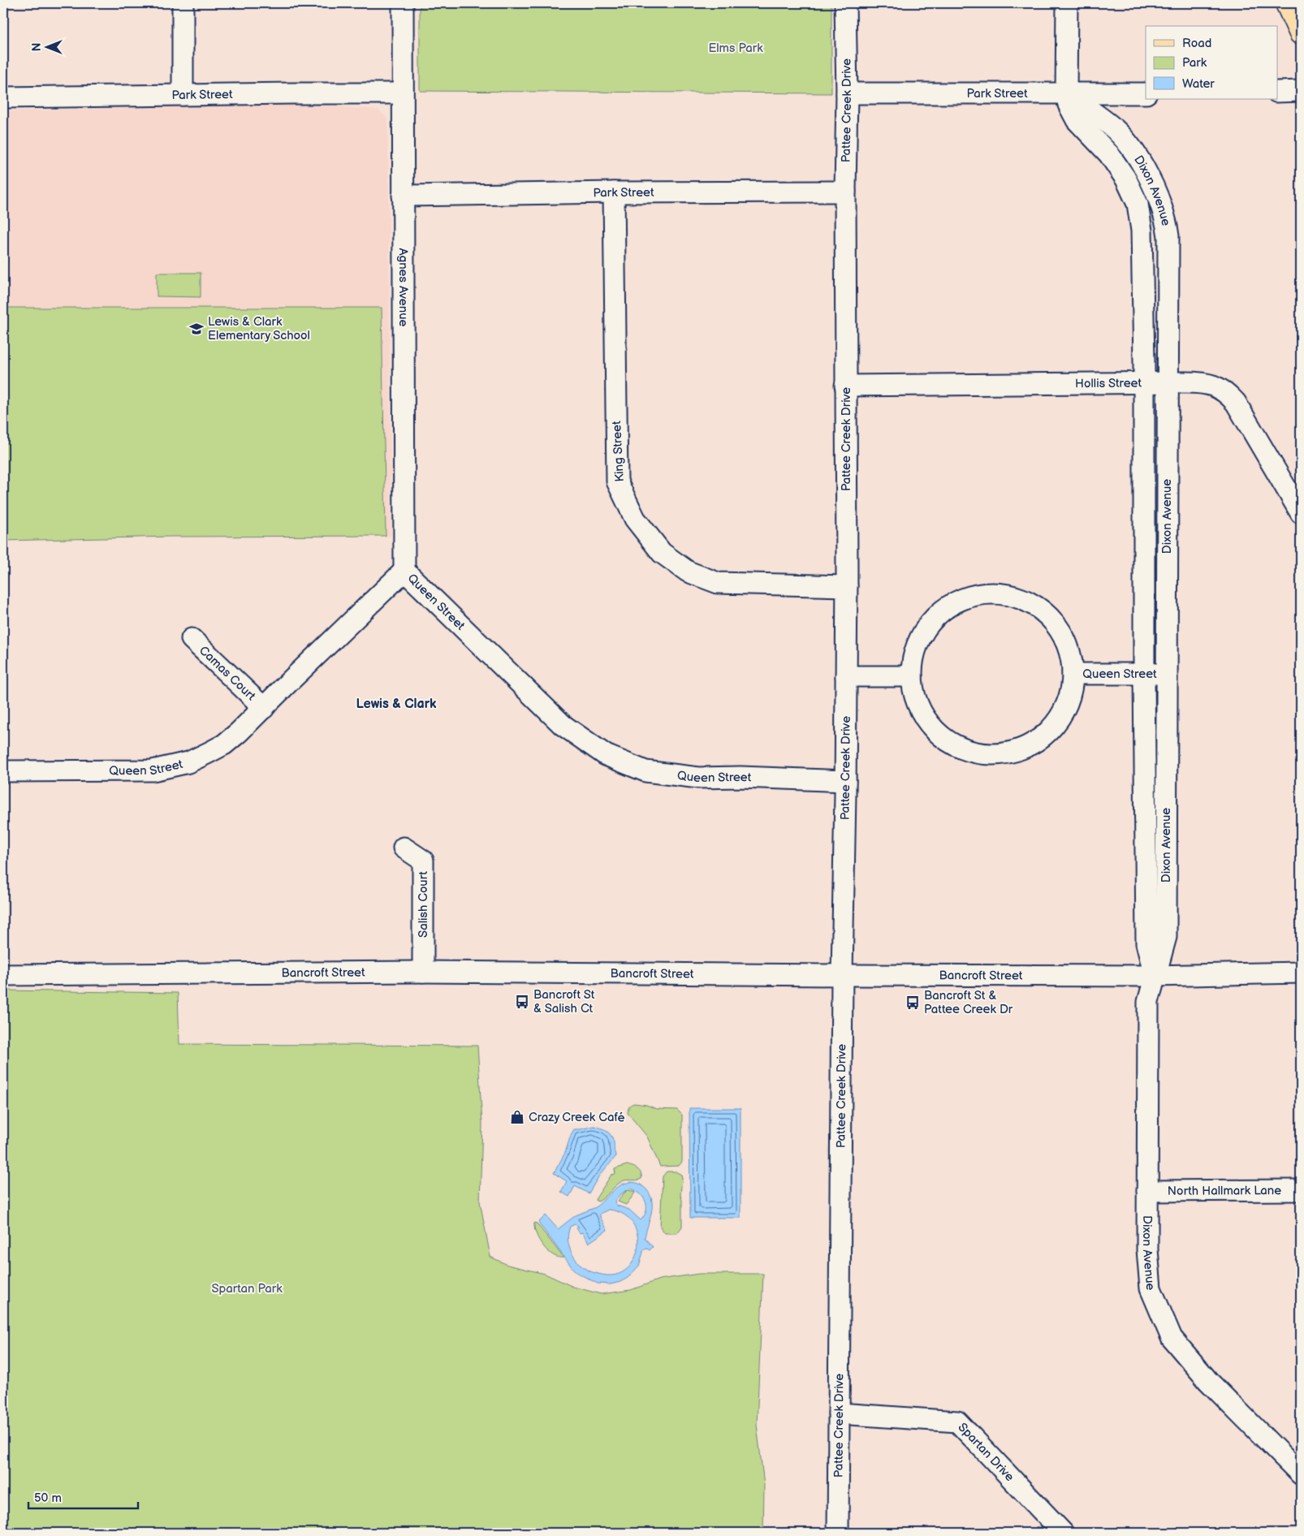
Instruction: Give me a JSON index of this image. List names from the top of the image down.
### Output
{
  "streets": {
    "street": [
      "Park Street",
      "Pattee Creek Drive",
      "Dixon Avenue",
      "Agnes Avenue",
      "Hollis Street",
      "King Street",
      "Queen Street",
      "Camas Court",
      "Salish Court",
      "Bancroft Street",
      "North Hallmark Lane",
      "Spartan Drive"
    ]
  },
  "crossings": [
    ["Park Street", "Pattee Creek Drive"],
    ["Park Street", "Dixon Avenue"],
    ["Park Street", "Agnes Avenue"],
    ["Park Street", "King Street"],
    ["Pattee Creek Drive", "Hollis Street"],
    ["Pattee Creek Drive", "King Street"],
    ["Pattee Creek Drive", "Queen Street"],
    ["Pattee Creek Drive", "Bancroft Street"],
    ["Pattee Creek Drive", "Spartan Drive"],
    ["Dixon Avenue", "Hollis Street"],
    ["Dixon Avenue", "Queen Street"],
    ["Dixon Avenue", "Bancroft Street"],
    ["Dixon Avenue", "North Hallmark Lane"],
    ["Agnes Avenue", "Queen Street"],
    ["Queen Street", "Camas Court"],
    ["Salish Court", "Bancroft Street"]
  ],
  "districts": ["Lewis & Clark"],
  "parks": ["Elms Park", "Spartan Park"],
  "places": {
    "school or university": ["Lewis & Clark Elementary School"],
    "bus stop": ["Bancroft St & Salish Ct", "Bancroft St & Pattee Creek Dr"],
    "shop": ["Crazy Creek Café"]
  },
  "legend": ["Road", "Park", "Water"],
  "scale_bar": "50 m",
  "north": "left"
}
